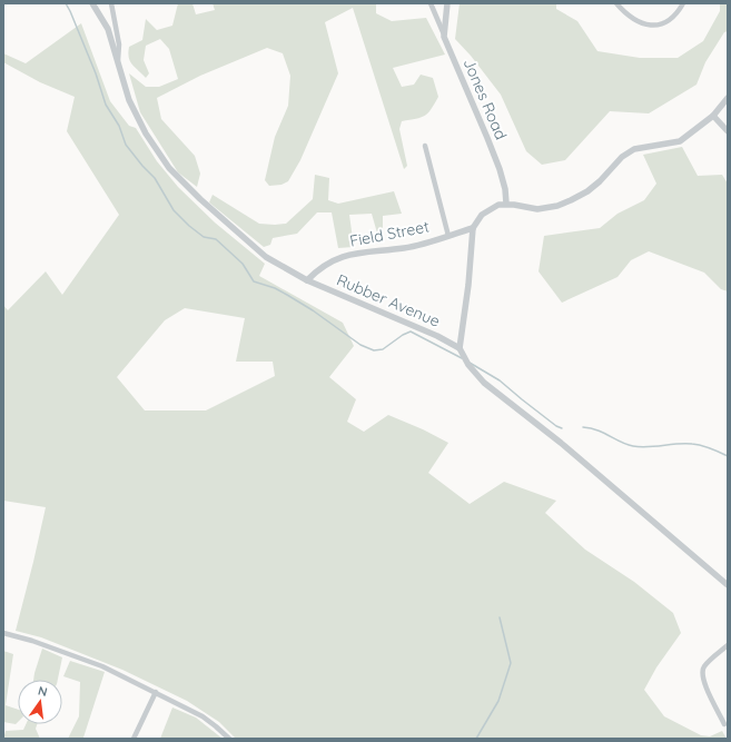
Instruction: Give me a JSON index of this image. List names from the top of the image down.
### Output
{
  "streets": {
    "street": ["Jones Road", "Field Street", "Rubber Avenue"]
  },
  "crossings": [
    ["Field Street", "Rubber Avenue"]
  ],
  "north": "top"
}
